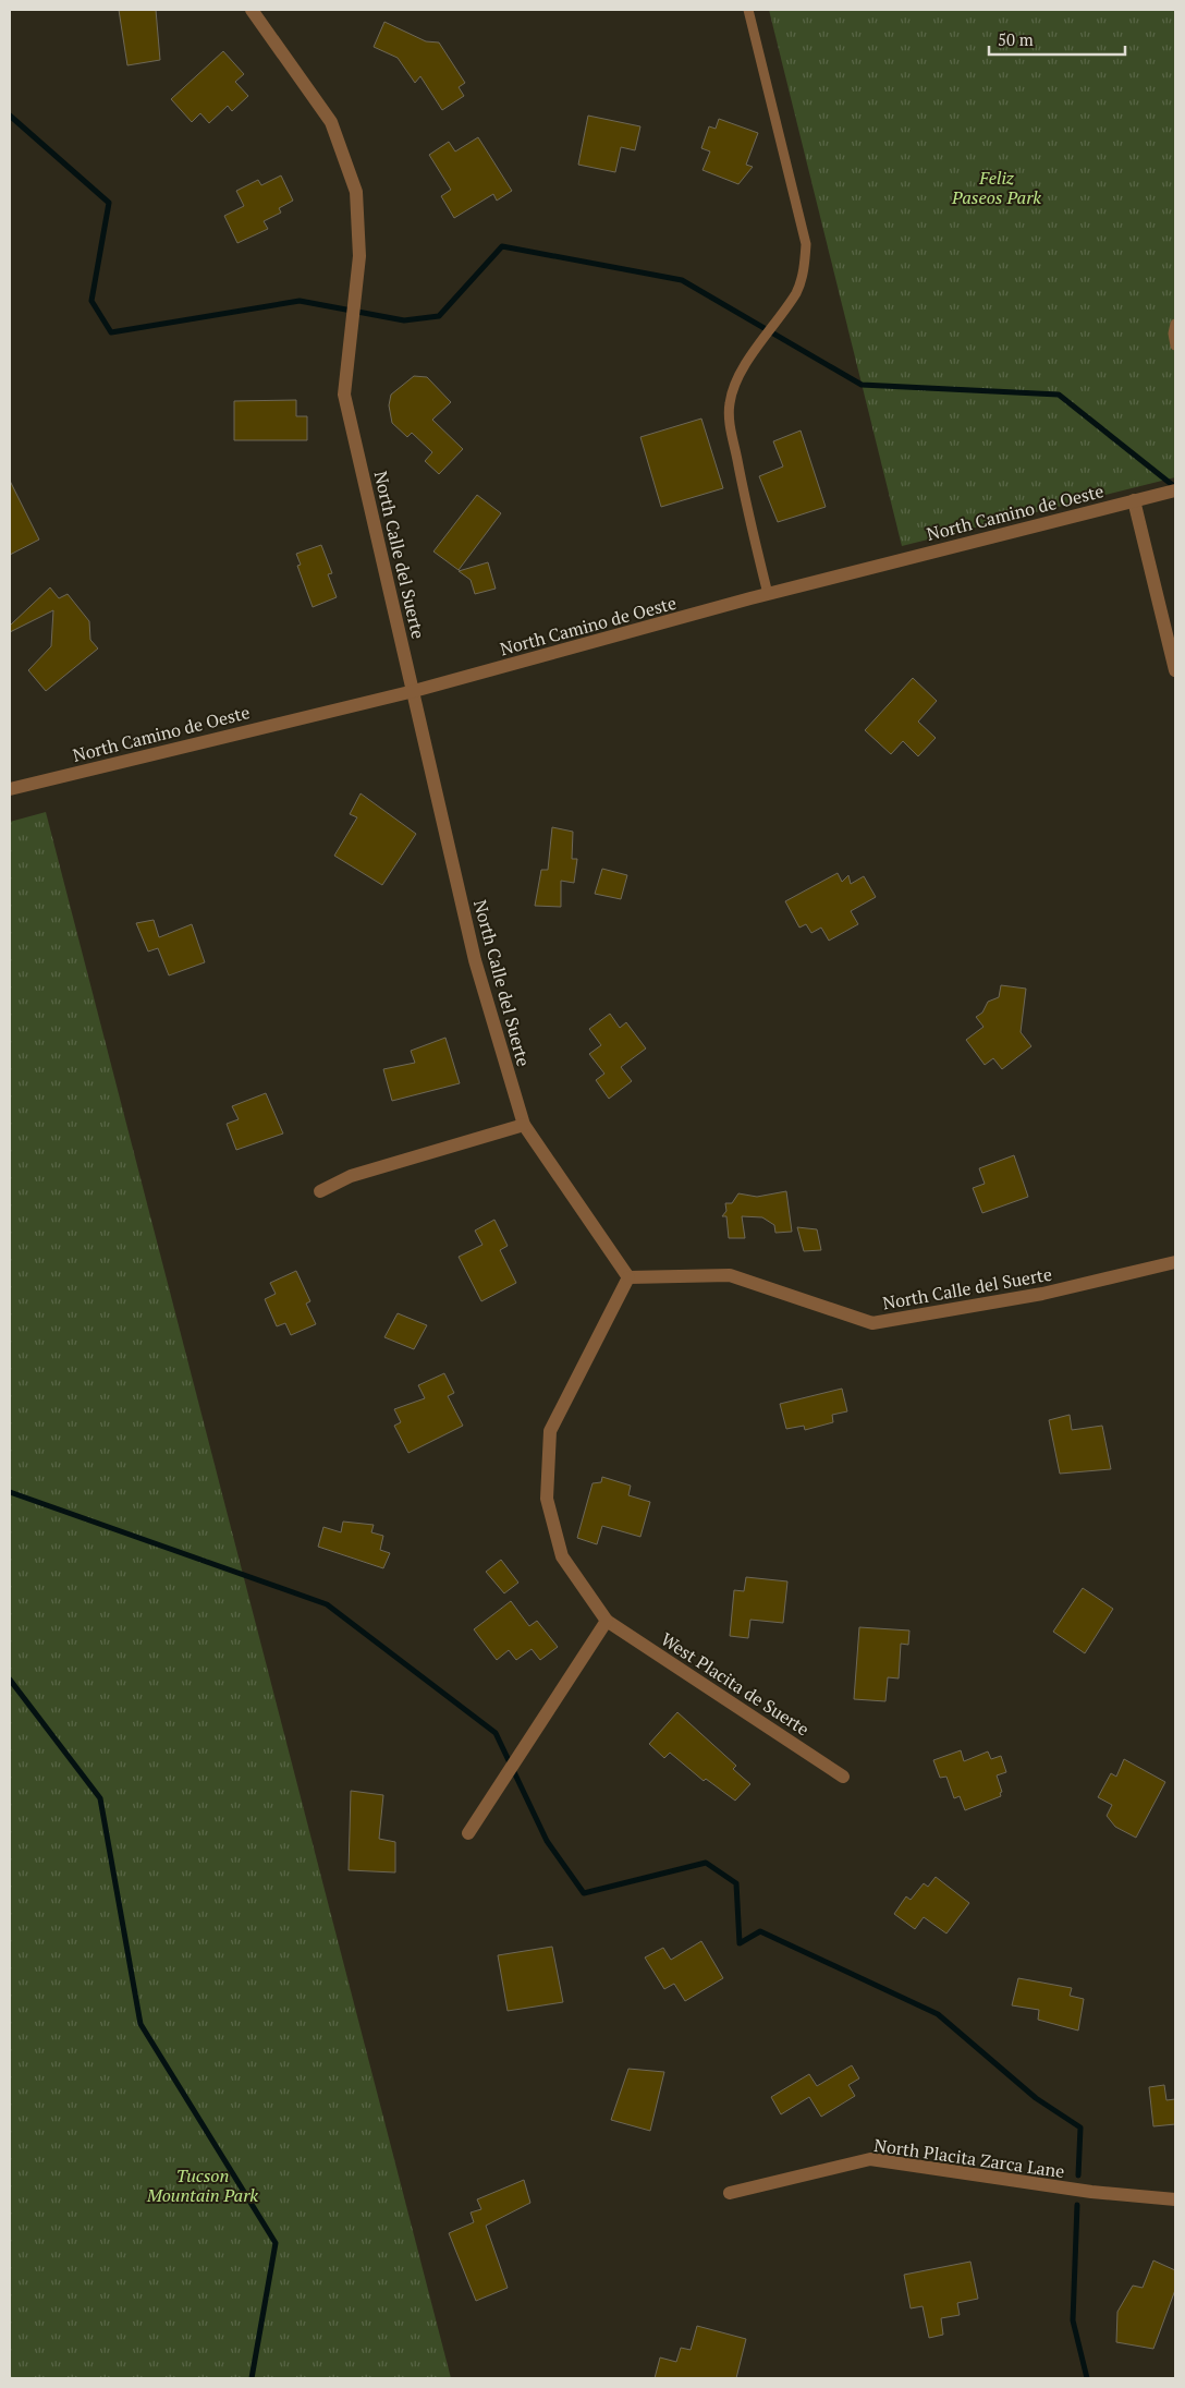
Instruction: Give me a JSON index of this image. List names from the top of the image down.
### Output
{
  "streets": {
    "street": [
      "North Camino de Oeste",
      "North Calle del Suerte",
      "West Placita de Suerte",
      "North Placita Zarca Lane"
    ]
  },
  "crossings": [
    ["North Camino de Oeste", "North Calle del Suerte"],
    ["North Calle del Suerte", "West Placita de Suerte"]
  ],
  "parks": ["Feliz Paseos Park", "Tucson Mountain Park"],
  "scale_bar": "50 m"
}
